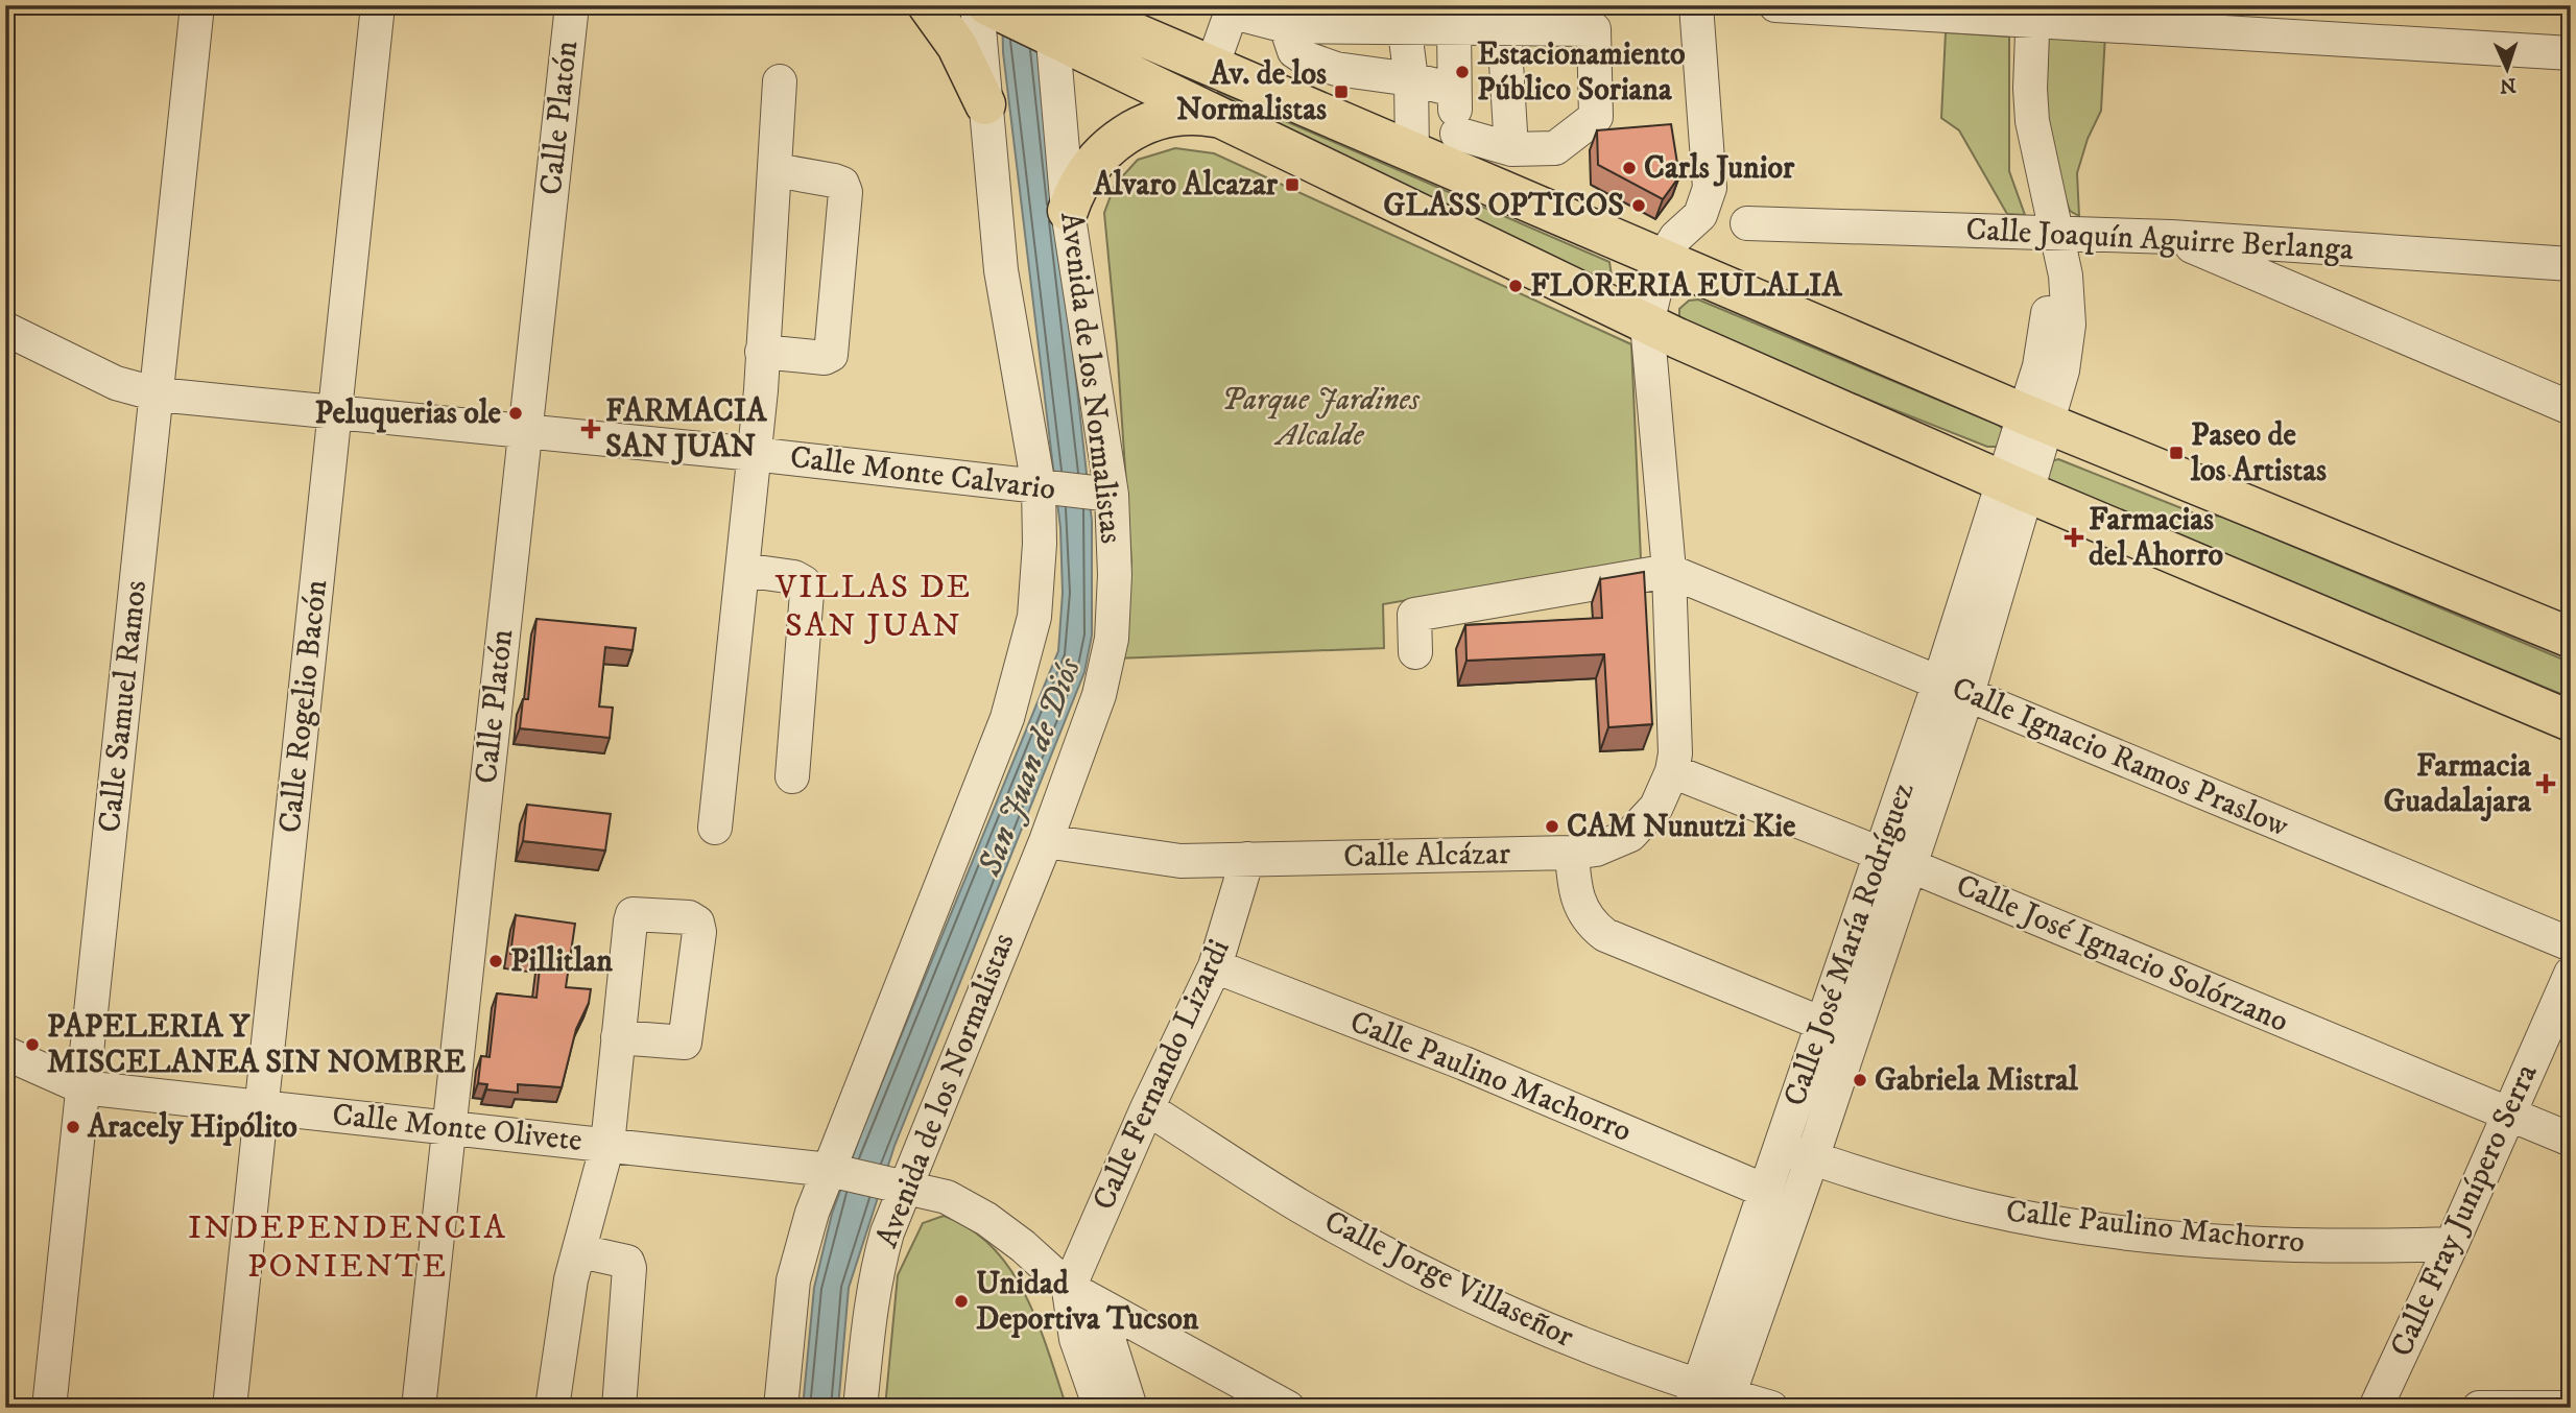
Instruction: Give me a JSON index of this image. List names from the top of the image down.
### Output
{
  "streets": {
    "street": [
      "Calle Platón",
      "Calle Joaquín Aguirre Berlanga",
      "Avenida de los Normalistas",
      "Calle Monte Calvario",
      "Calle Samuel Ramos",
      "Calle Rogelio Bacón",
      "Calle Ignacio Ramos Praslow",
      "Calle Alcázar",
      "Calle José María Rodríguez",
      "Calle José Ignacio Solórzano",
      "Calle Fernando Lizardi",
      "Calle Paulino Machorro",
      "Calle Monte Olivete",
      "Calle Fray Junípero Serra",
      "Calle Jorge Villaseñor"
    ]
  },
  "crossings": [
    ["Calle Platón", "Calle Monte Calvario"],
    ["Calle Platón", "Calle Monte Olivete"],
    ["Calle Joaquín Aguirre Berlanga", "Calle José María Rodríguez"],
    ["Avenida de los Normalistas", "Calle Monte Calvario"],
    ["Avenida de los Normalistas", "Calle Alcázar"],
    ["Avenida de los Normalistas", "Calle Monte Olivete"],
    ["Calle Monte Calvario", "Calle Samuel Ramos"],
    ["Calle Monte Calvario", "Calle Rogelio Bacón"],
    ["Calle Samuel Ramos", "Calle Monte Olivete"],
    ["Calle Rogelio Bacón", "Calle Monte Olivete"],
    ["Calle Ignacio Ramos Praslow", "Calle Alcázar"],
    ["Calle Ignacio Ramos Praslow", "Calle José María Rodríguez"],
    ["Calle Alcázar", "Calle José Ignacio Solórzano"],
    ["Calle Alcázar", "Calle Fernando Lizardi"],
    ["Calle José María Rodríguez", "Calle José Ignacio Solórzano"],
    ["Calle José María Rodríguez", "Calle Paulino Machorro"],
    ["Calle José María Rodríguez", "Calle Jorge Villaseñor"],
    ["Calle José Ignacio Solórzano", "Calle Fray Junípero Serra"],
    ["Calle Fernando Lizardi", "Calle Paulino Machorro"],
    ["Calle Fernando Lizardi", "Calle Monte Olivete"],
    ["Calle Fernando Lizardi", "Calle Jorge Villaseñor"],
    ["Calle Paulino Machorro", "Calle Fray Junípero Serra"]
  ],
  "districts": ["VILLAS DE SAN JUAN", "INDEPENDENCIA PONIENTE"],
  "water": ["San Juan de Diós"],
  "parks": ["Parque Jardines Alcalde"],
  "places": {
    "other": [
      "Estacionamiento Público Soriana",
      "Carls Junior",
      "GLASS OPTICOS",
      "FLORERIA EULALIA",
      "Peluquerias ole",
      "CAM Nunutzi Kie",
      "Pillitlan",
      "PAPELERIA Y MISCELANEA SIN NOMBRE",
      "Gabriela Mistral",
      "Aracely Hipólito",
      "Unidad Deportiva Tucson"
    ],
    "transit": ["Av. de los Normalistas", "Alvaro Alcazar", "Paseo de los Artistas"],
    "health": ["FARMACIA SAN JUAN", "Farmacias del Ahorro", "Farmacia Guadalajara"]
  },
  "north": "bottom"
}
